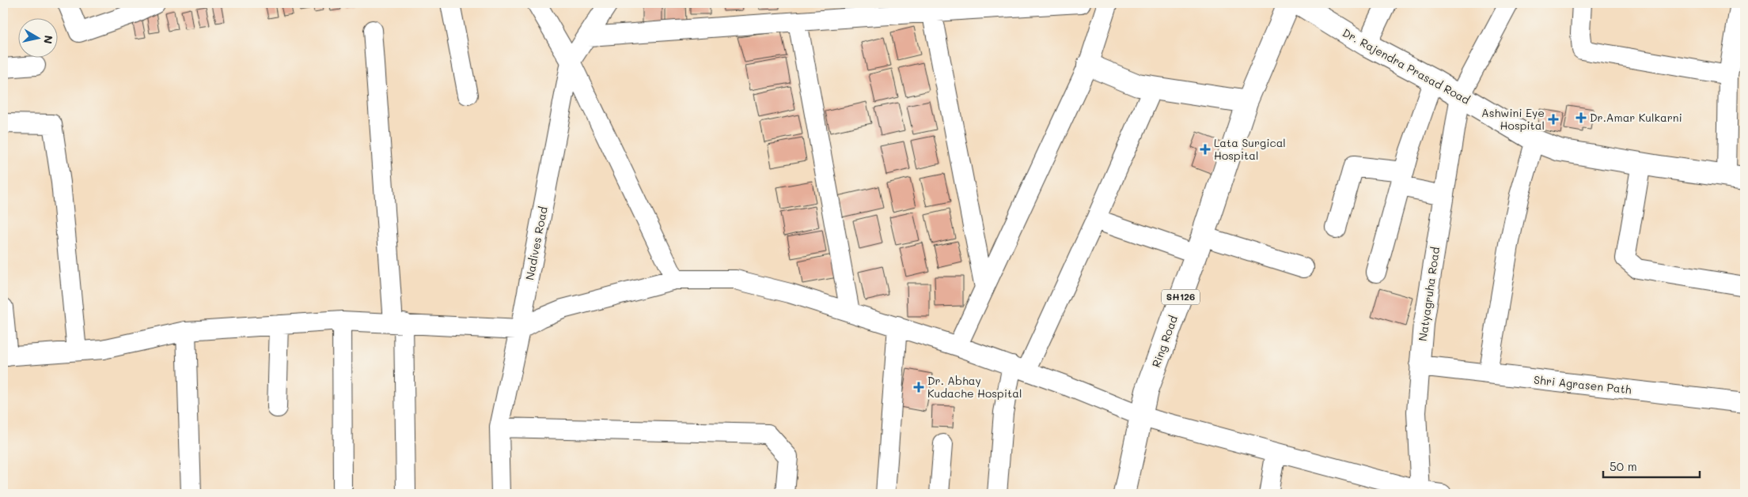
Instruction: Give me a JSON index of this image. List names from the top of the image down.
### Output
{
  "streets": {
    "main road": ["Dr. Rajendra Prasad Road", "SH126", "Ring Road"],
    "street": ["Nadives Road", "Natyagruha Road", "Shri Agrasen Path"]
  },
  "crossings": [
    ["Dr. Rajendra Prasad Road", "Natyagruha Road"],
    ["Natyagruha Road", "Shri Agrasen Path"],
    ["SH126", "Ring Road"]
  ],
  "places": {
    "health": [
      "Dr.Amar Kulkarni",
      "Ashwini Eye Hospital",
      "Lata Surgical Hospital",
      "Dr. Abhay Kudache Hospital"
    ]
  },
  "scale_bar": "50 m",
  "north": "right"
}
